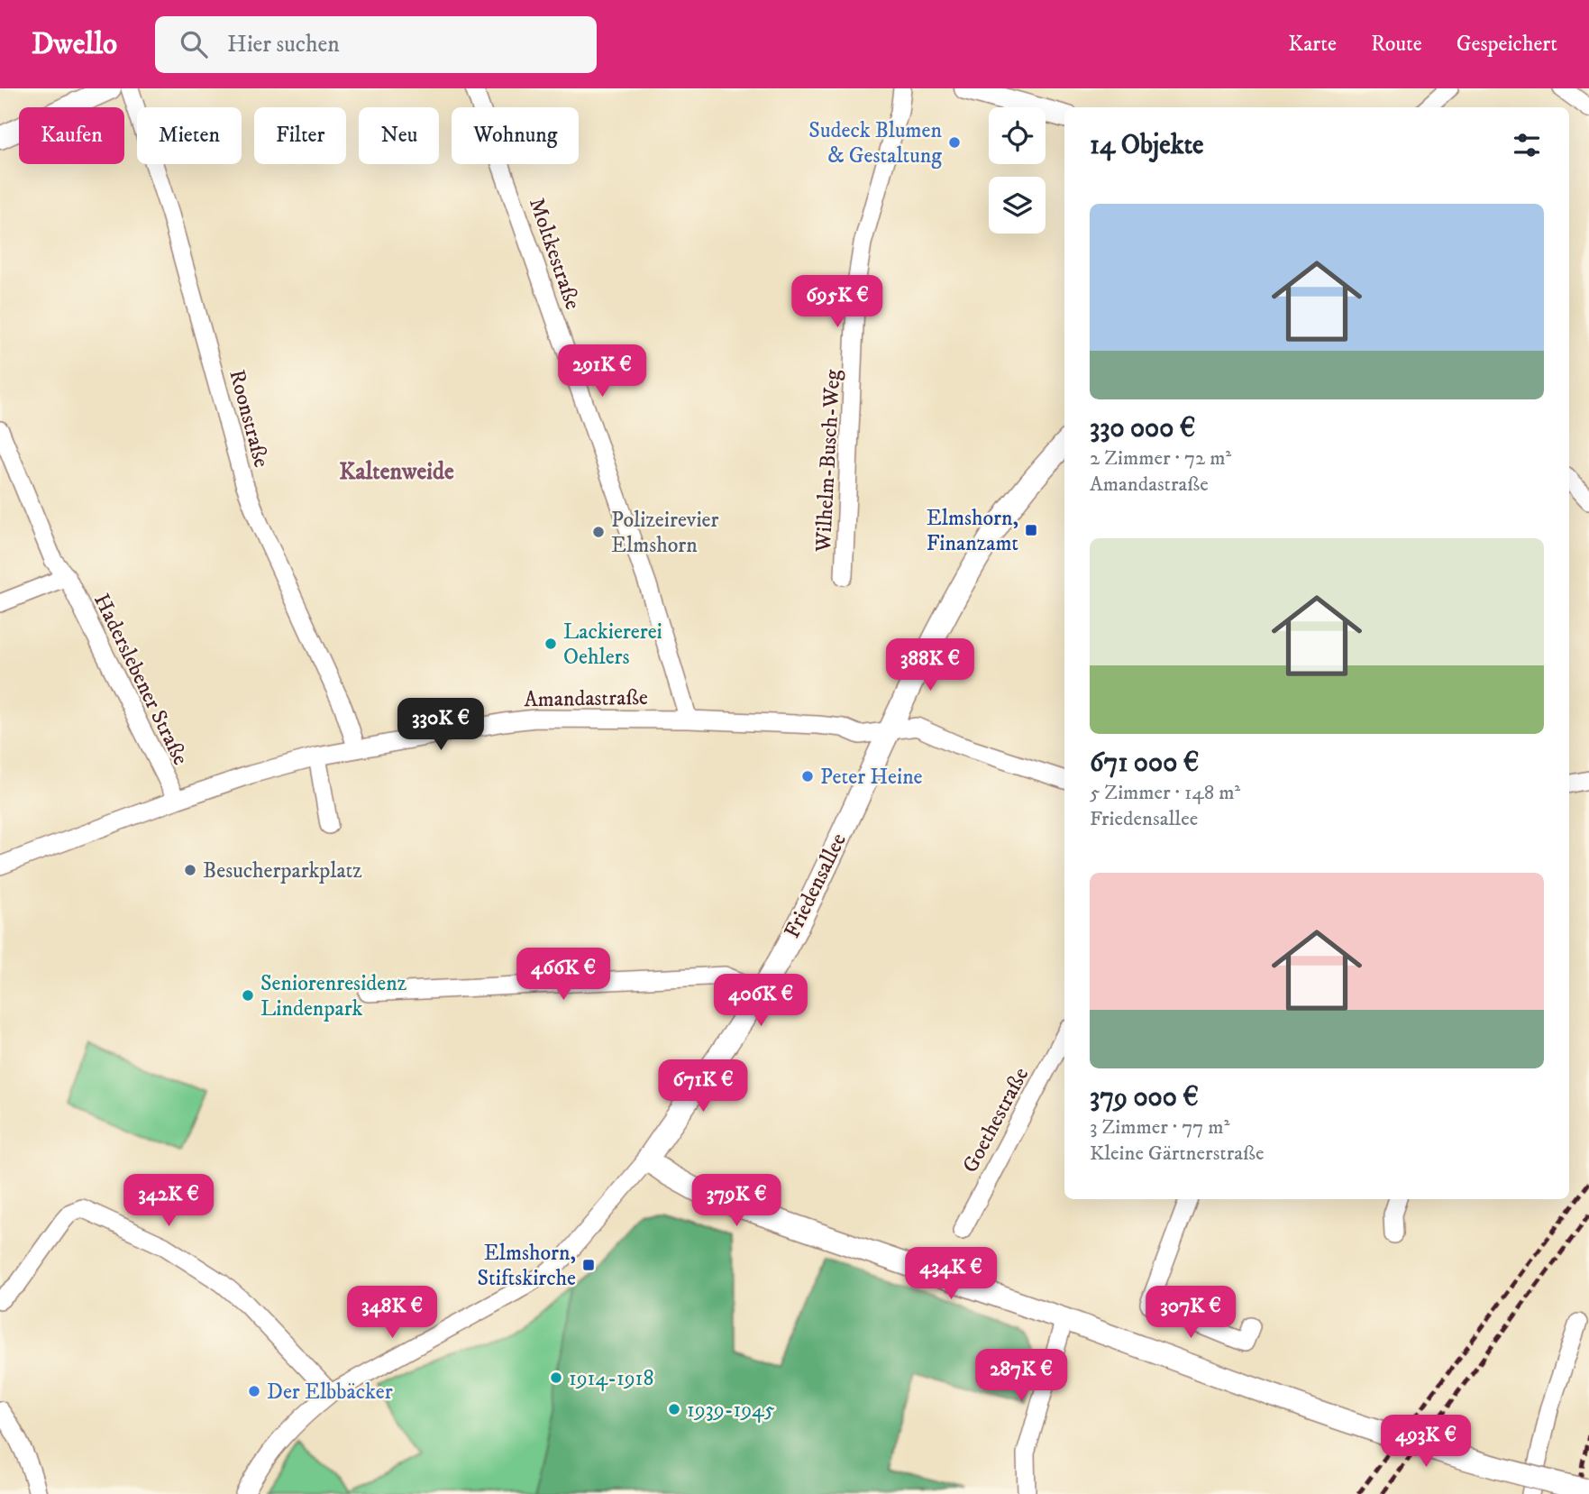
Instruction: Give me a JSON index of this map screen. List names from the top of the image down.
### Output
{
  "streets": {
    "main road": ["Friedensallee"],
    "street": [
      "Moltkestraße",
      "Roonstraße",
      "Wilhelm-Busch-Weg",
      "Haderslebener Straße",
      "Amandastraße",
      "Goethestraße"
    ]
  },
  "crossings": [
    ["Moltkestraße", "Amandastraße"],
    ["Roonstraße", "Amandastraße"],
    ["Haderslebener Straße", "Amandastraße"],
    ["Amandastraße", "Friedensallee"]
  ],
  "districts": ["Kaltenweide"],
  "places": {
    "other": [
      "Sudeck Blumen & Gestaltung",
      "Polizeirevier Elmshorn",
      "Lackiererei Oehlers",
      "Peter Heine",
      "Besucherparkplatz",
      "Seniorenresidenz Lindenpark",
      "1914-1918",
      "Der Elbbäcker",
      "1939-1945"
    ],
    "transit": ["Elmshorn, Finanzamt", "Elmshorn, Stiftskirche"]
  },
  "page": {
    "header": "Dwello",
    "search": "Hier suchen",
    "nav": ["Karte", "Route", "Gespeichert"],
    "chip": [
      "Kaufen",
      "Mieten",
      "Filter",
      "Neu",
      "Wohnung"
    ],
    "heading": "14 Objekte",
    "list": [
      {
        "name": "330 000 €",
        "note": "2 Zimmer · 72 m² · Amandastraße"
      },
      {
        "name": "671 000 €",
        "note": "5 Zimmer · 148 m² · Friedensallee"
      },
      {
        "name": "379 000 €",
        "note": "3 Zimmer · 77 m² · Kleine Gärtnerstraße"
      }
    ],
    "price": [
      "695K €",
      "291K €",
      "388K €",
      "330K €",
      "466K €",
      "406K €",
      "671K €",
      "342K €",
      "379K €",
      "434K €",
      "348K €",
      "307K €",
      "287K €",
      "493K €"
    ]
  }
}
